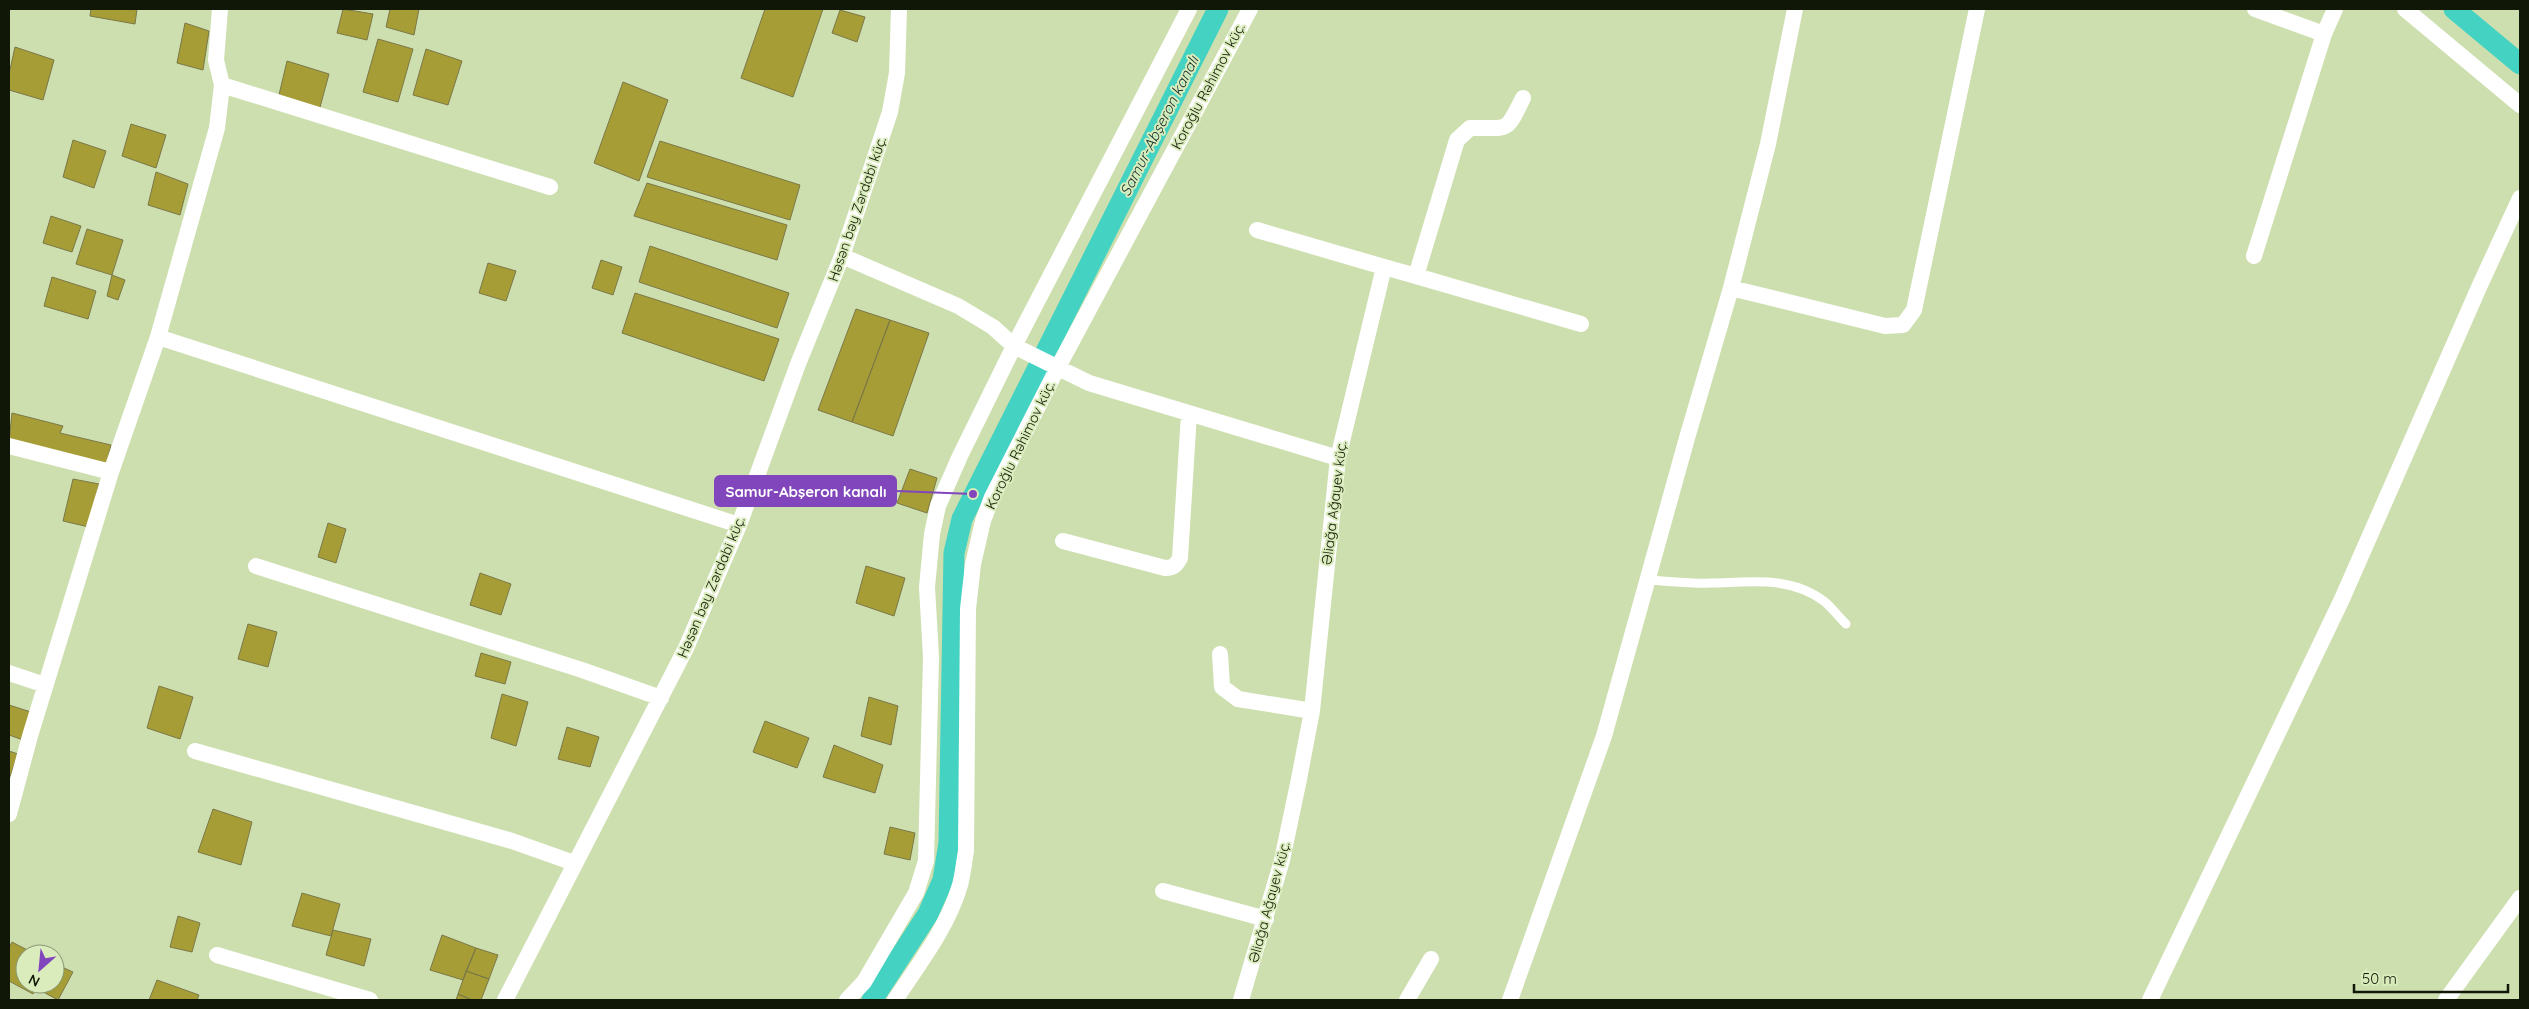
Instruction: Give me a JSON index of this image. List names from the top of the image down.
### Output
{
  "streets": {
    "street": ["Koroğlu Rəhimov küç.", "Həsən bəy Zərdabi küç.", "Əliağa Ağayev küç."]
  },
  "water": ["Samur-Abşeron kanalı"],
  "places": ["Samur-Abşeron kanalı"],
  "scale_bar": "50 m",
  "north": "bottom left"
}
